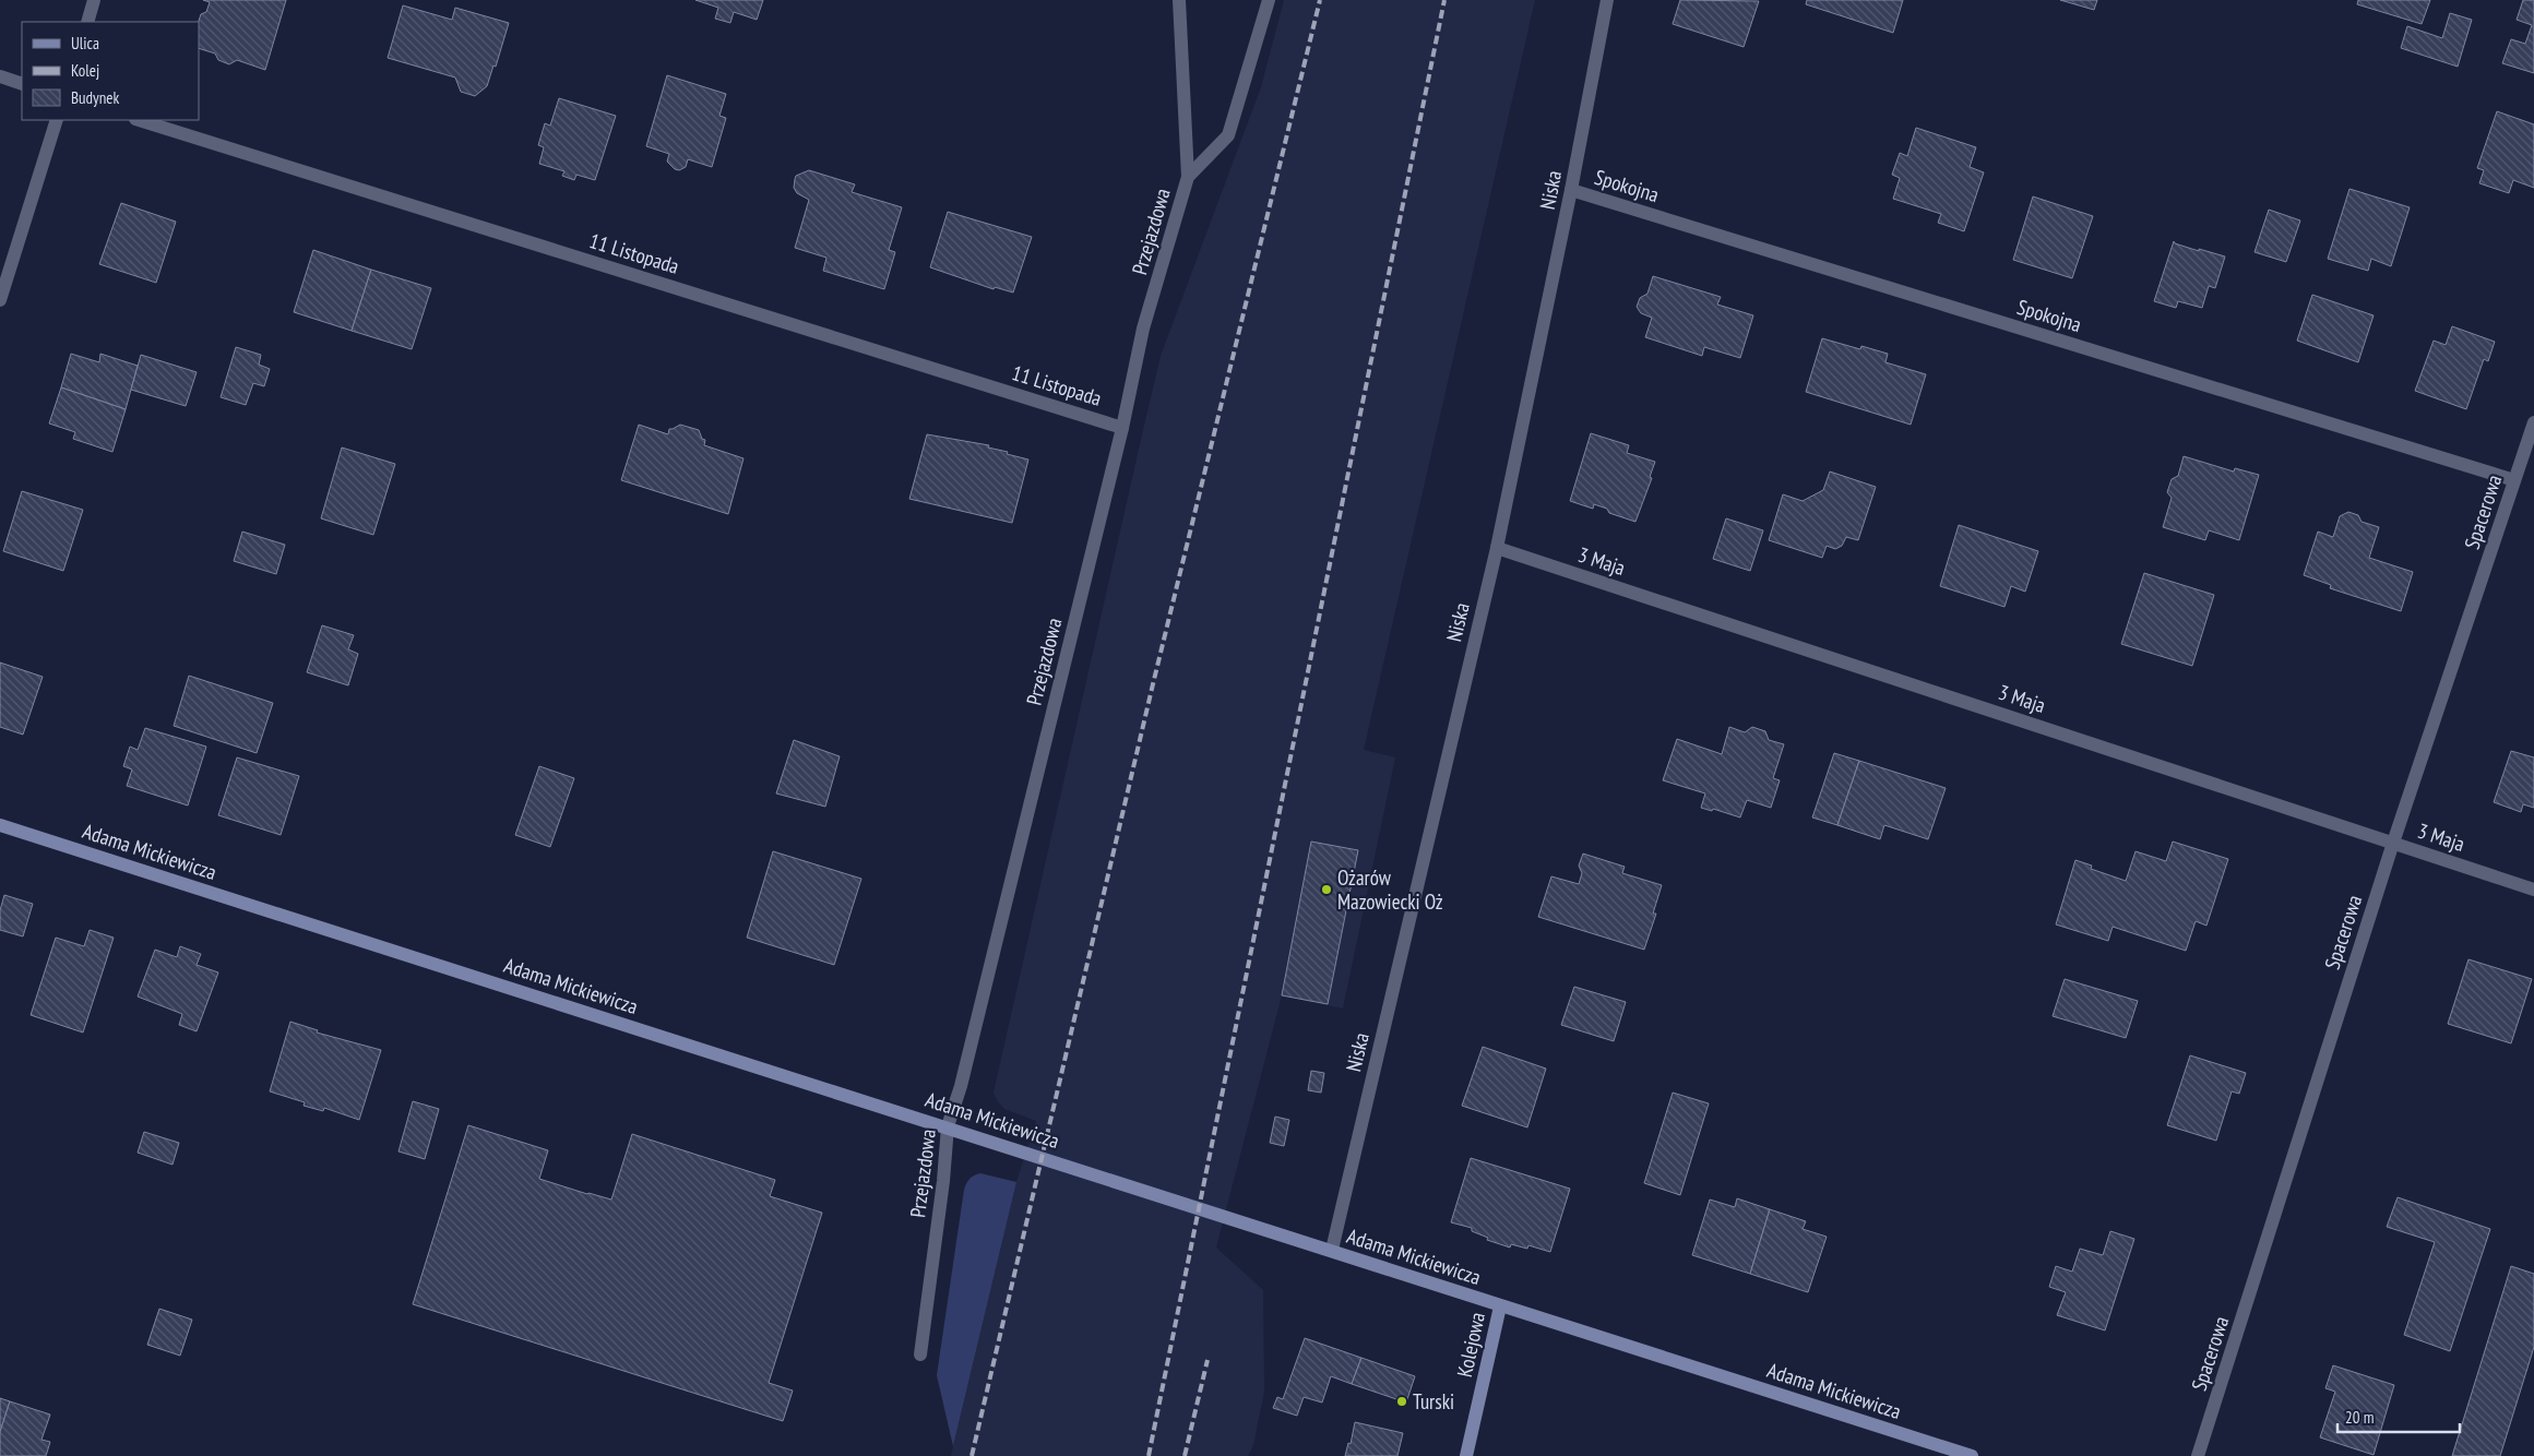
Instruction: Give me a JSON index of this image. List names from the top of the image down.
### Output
{
  "streets": {
    "street": [
      "Spokojna",
      "Niska",
      "Przejazdowa",
      "11 Listopada",
      "Spacerowa",
      "3 Maja",
      "Adama Mickiewicza",
      "Kolejowa"
    ]
  },
  "crossings": [
    ["Spokojna", "Niska"],
    ["Spokojna", "Spacerowa"],
    ["Niska", "3 Maja"],
    ["Niska", "Adama Mickiewicza"],
    ["Przejazdowa", "11 Listopada"],
    ["Przejazdowa", "Adama Mickiewicza"],
    ["Spacerowa", "3 Maja"],
    ["Adama Mickiewicza", "Kolejowa"]
  ],
  "places": ["Ożarów Mazowiecki Oż", "Turski"],
  "legend": ["Ulica", "Kolej", "Budynek"],
  "scale_bar": "20 m"
}
